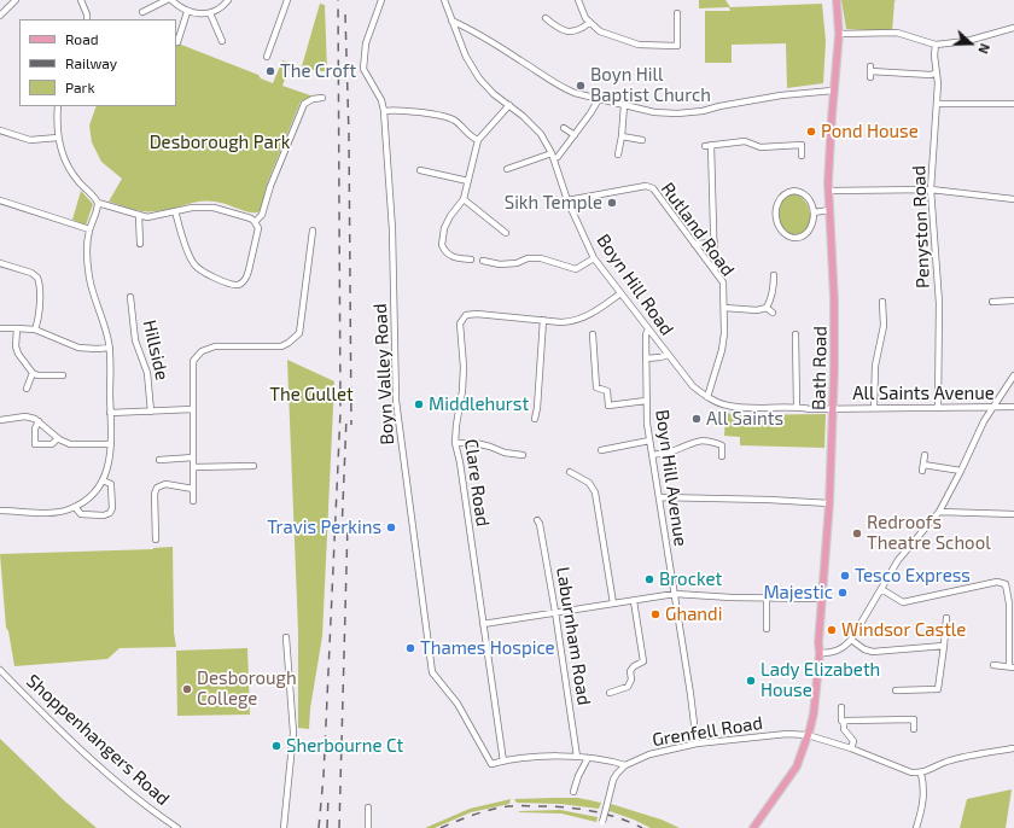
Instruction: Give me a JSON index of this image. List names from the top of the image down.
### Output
{
  "streets": {
    "main road": ["Bath Road"],
    "street": [
      "Penyston Road",
      "Rutland Road",
      "Boyn Hill Road",
      "Hillside",
      "Boyn Valley Road",
      "All Saints Avenue",
      "Boyn Hill Avenue",
      "Clare Road",
      "Laburnham Road",
      "Grenfell Road",
      "Shoppenhangers Road"
    ]
  },
  "crossings": [
    ["Penyston Road", "All Saints Avenue"],
    ["Rutland Road", "Boyn Hill Road"],
    ["Boyn Hill Road", "Bath Road"],
    ["Boyn Hill Road", "All Saints Avenue"],
    ["Boyn Hill Road", "Boyn Hill Avenue"],
    ["Boyn Hill Road", "Clare Road"],
    ["Bath Road", "All Saints Avenue"],
    ["Bath Road", "Grenfell Road"],
    ["Boyn Valley Road", "Clare Road"],
    ["Boyn Hill Avenue", "Grenfell Road"]
  ],
  "parks": ["Desborough Park", "The Gullet"],
  "places": [
    "The Croft",
    "Boyn Hill Baptist Church",
    "Pond House",
    "Sikh Temple",
    "Middlehurst",
    "All Saints",
    "Travis Perkins",
    "Redroofs Theatre School",
    "Tesco Express",
    "Brocket",
    "Majestic",
    "Ghandi",
    "Windsor Castle",
    "Thames Hospice",
    "Lady Elizabeth House",
    "Desborough College",
    "Sherbourne Ct"
  ],
  "legend": ["Road", "Railway", "Park"],
  "north": "right"
}
